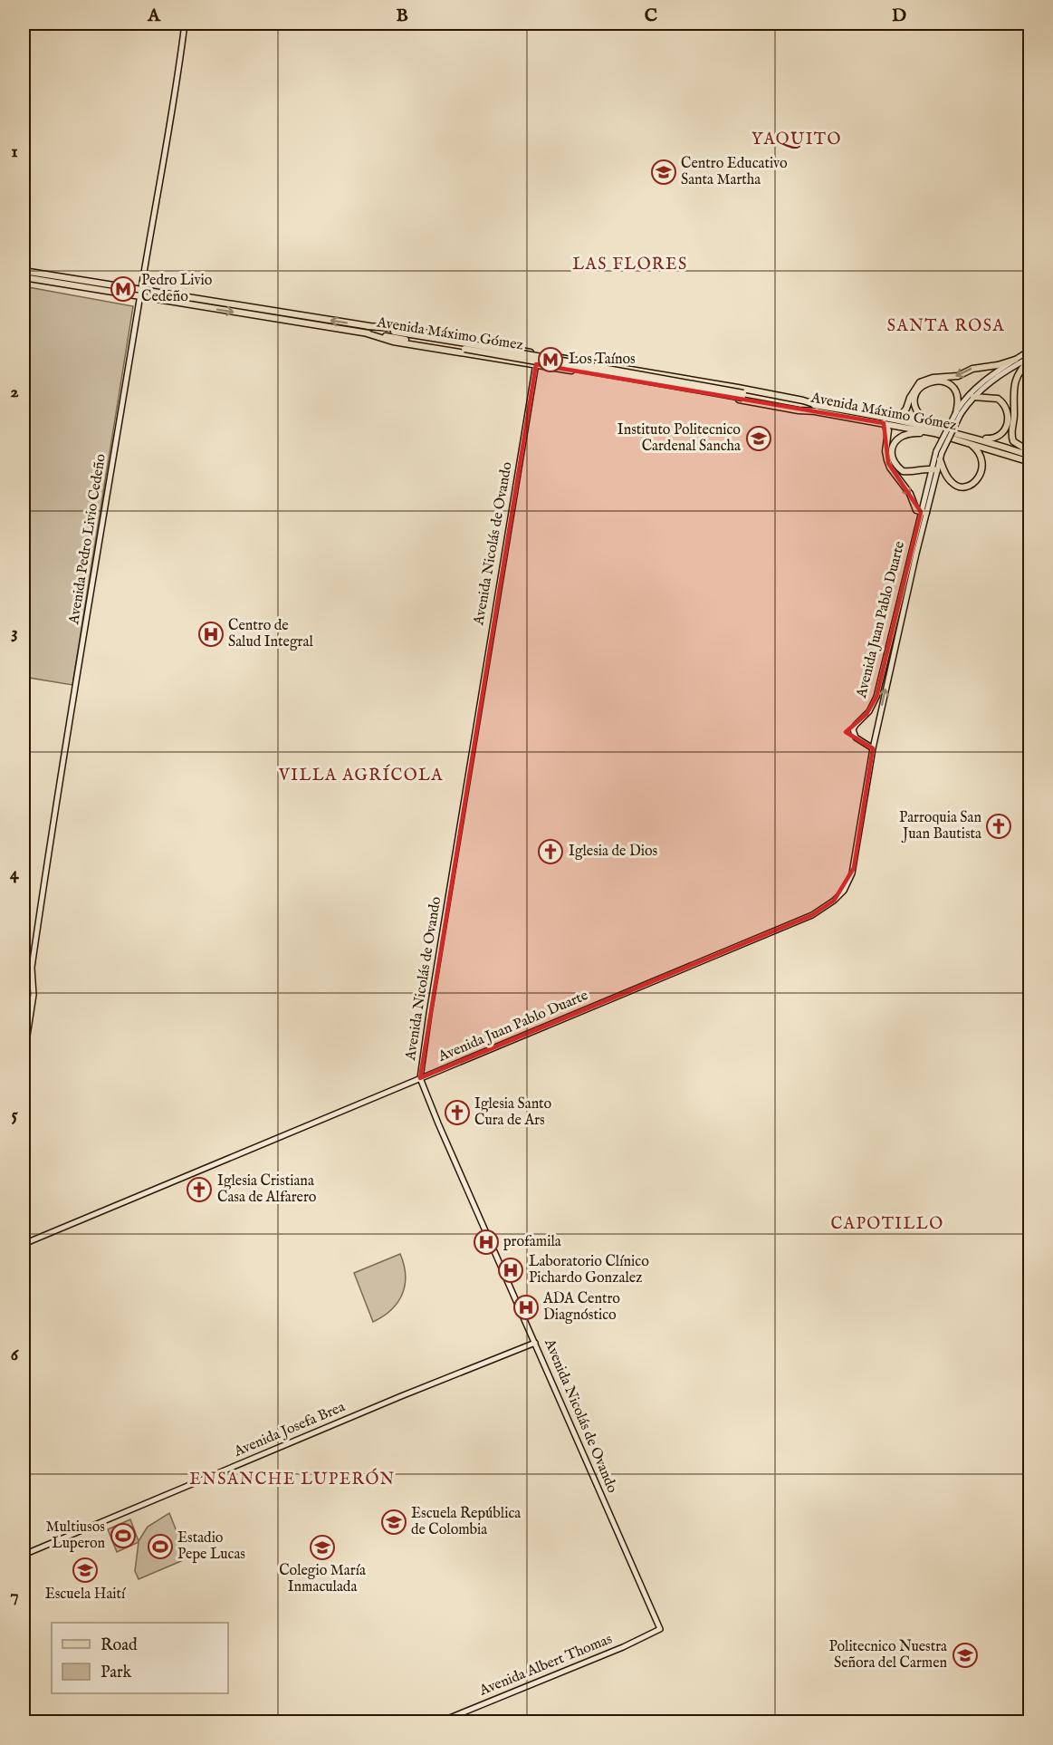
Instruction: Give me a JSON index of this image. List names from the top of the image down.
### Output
{
  "streets": {
    "main road": [
      "Avenida Máximo Gómez",
      "Avenida Pedro Livio Cedeño",
      "Avenida Nicolás de Ovando",
      "Avenida Juan Pablo Duarte",
      "Avenida Josefa Brea",
      "Avenida Albert Thomas"
    ]
  },
  "crossings": [
    ["Avenida Máximo Gómez", "Avenida Pedro Livio Cedeño"],
    ["Avenida Nicolás de Ovando", "Avenida Juan Pablo Duarte"],
    ["Avenida Nicolás de Ovando", "Avenida Josefa Brea"],
    ["Avenida Nicolás de Ovando", "Avenida Albert Thomas"]
  ],
  "districts": [
    "YAQUITO",
    "LAS FLORES",
    "SANTA ROSA",
    "VILLA AGRÍCOLA",
    "CAPOTILLO",
    "ENSANCHE LUPERÓN"
  ],
  "places": {
    "school or university": [
      "Centro Educativo Santa Martha",
      "Instituto Politecnico Cardenal Sancha",
      "Escuela República de Colombia",
      "Colegio María Inmaculada",
      "Escuela Haití",
      "Politecnico Nuestra Señora del Carmen"
    ],
    "metro station": ["Pedro Livio Cedeño", "Los Taínos"],
    "hospital": [
      "Centro de Salud Integral",
      "profamila",
      "Laboratorio Clínico Pichardo Gonzalez",
      "ADA Centro Diagnóstico"
    ],
    "church": [
      "Parroquia San Juan Bautista",
      "Iglesia de Dios",
      "Iglesia Santo Cura de Ars",
      "Iglesia Cristiana Casa de Alfarero"
    ],
    "sports": ["Multiusos Luperon", "Estadio Pepe Lucas"]
  },
  "legend": ["Road", "Park"],
  "grid": {
    "columns": [
      "A",
      "B",
      "C",
      "D"
    ],
    "rows": [
      "1",
      "2",
      "3",
      "4",
      "5",
      "6",
      "7"
    ]
  }
}
